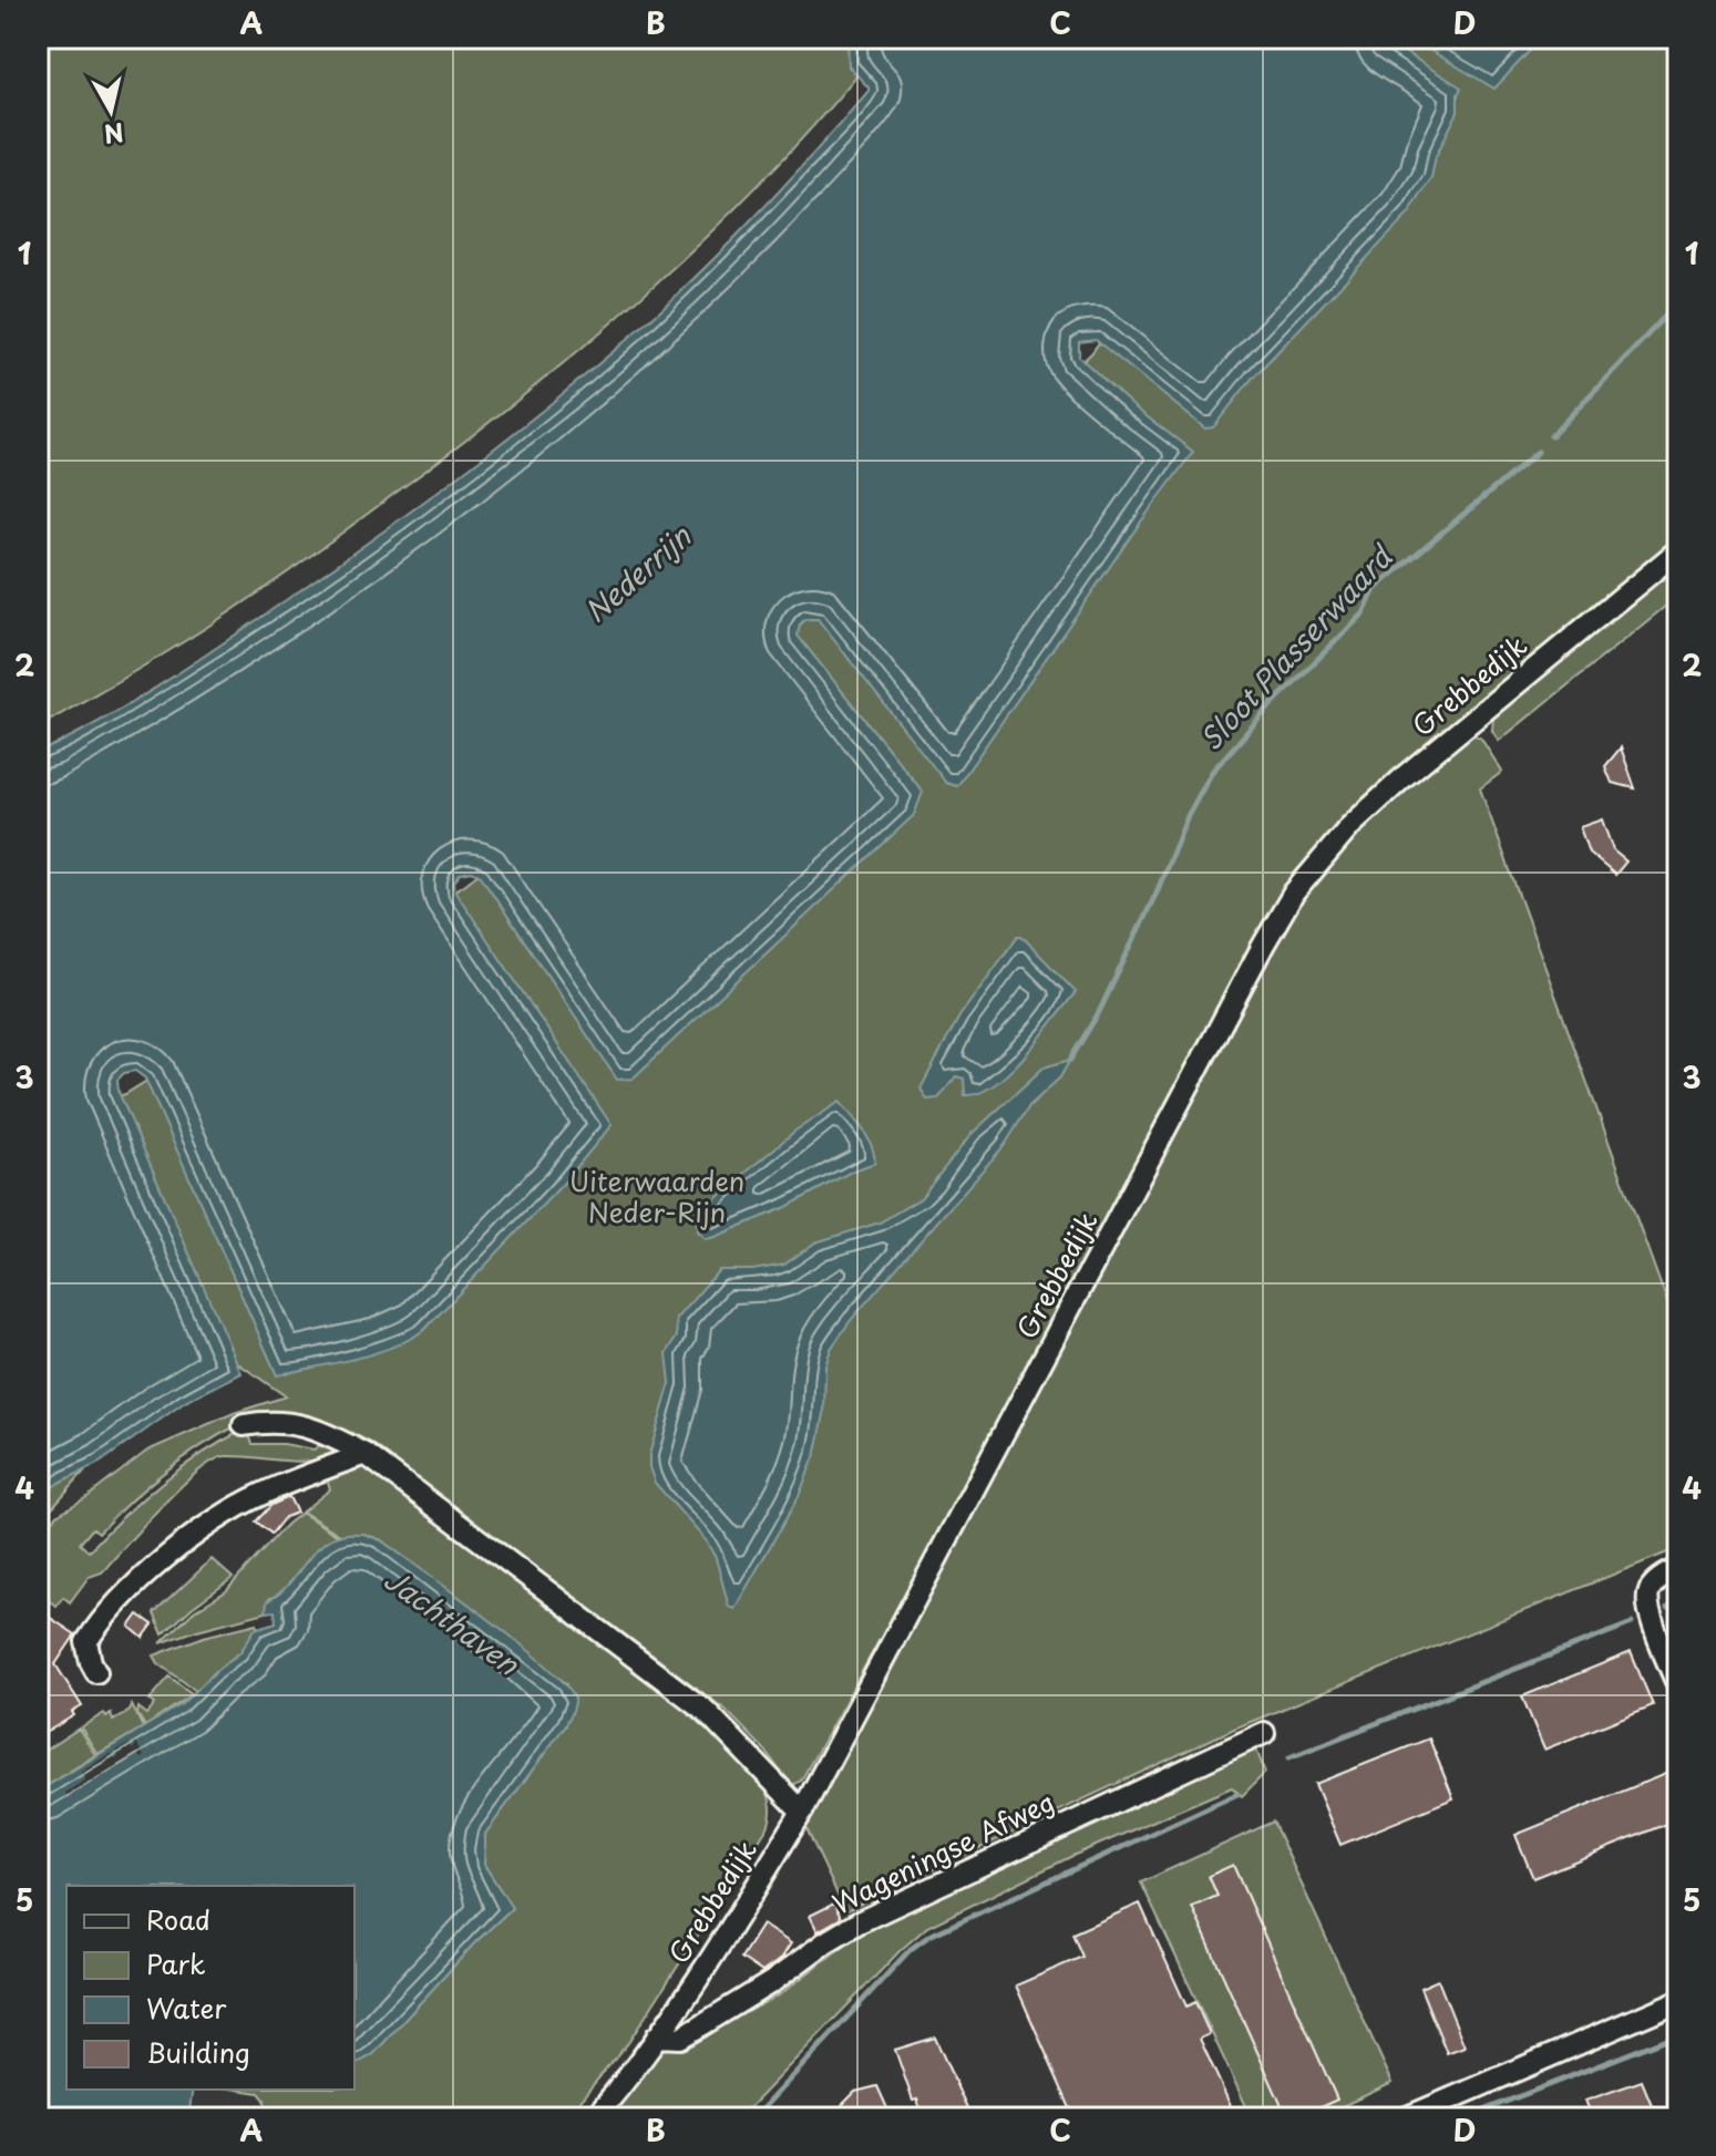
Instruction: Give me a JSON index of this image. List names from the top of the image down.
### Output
{
  "streets": {
    "street": ["Grebbedijk", "Wageningse Afweg"]
  },
  "crossings": [
    ["Grebbedijk", "Wageningse Afweg"]
  ],
  "water": ["Nederrijn", "Sloot Plasserwaard", "Jachthaven"],
  "parks": ["Uiterwaarden Neder-Rijn"],
  "legend": [
    "Road",
    "Park",
    "Water",
    "Building"
  ],
  "north": "bottom",
  "grid": {
    "columns": [
      "A",
      "B",
      "C",
      "D"
    ],
    "rows": [
      "1",
      "2",
      "3",
      "4",
      "5"
    ]
  }
}
